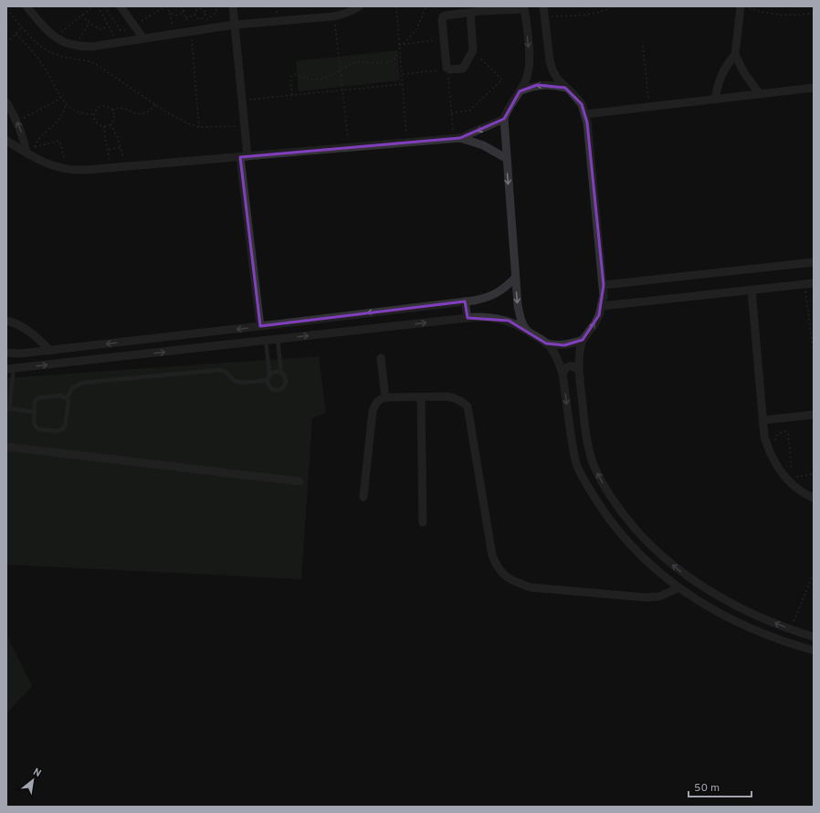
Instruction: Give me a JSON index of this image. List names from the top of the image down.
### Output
{
  "scale_bar": "50 m",
  "north": "top right"
}
